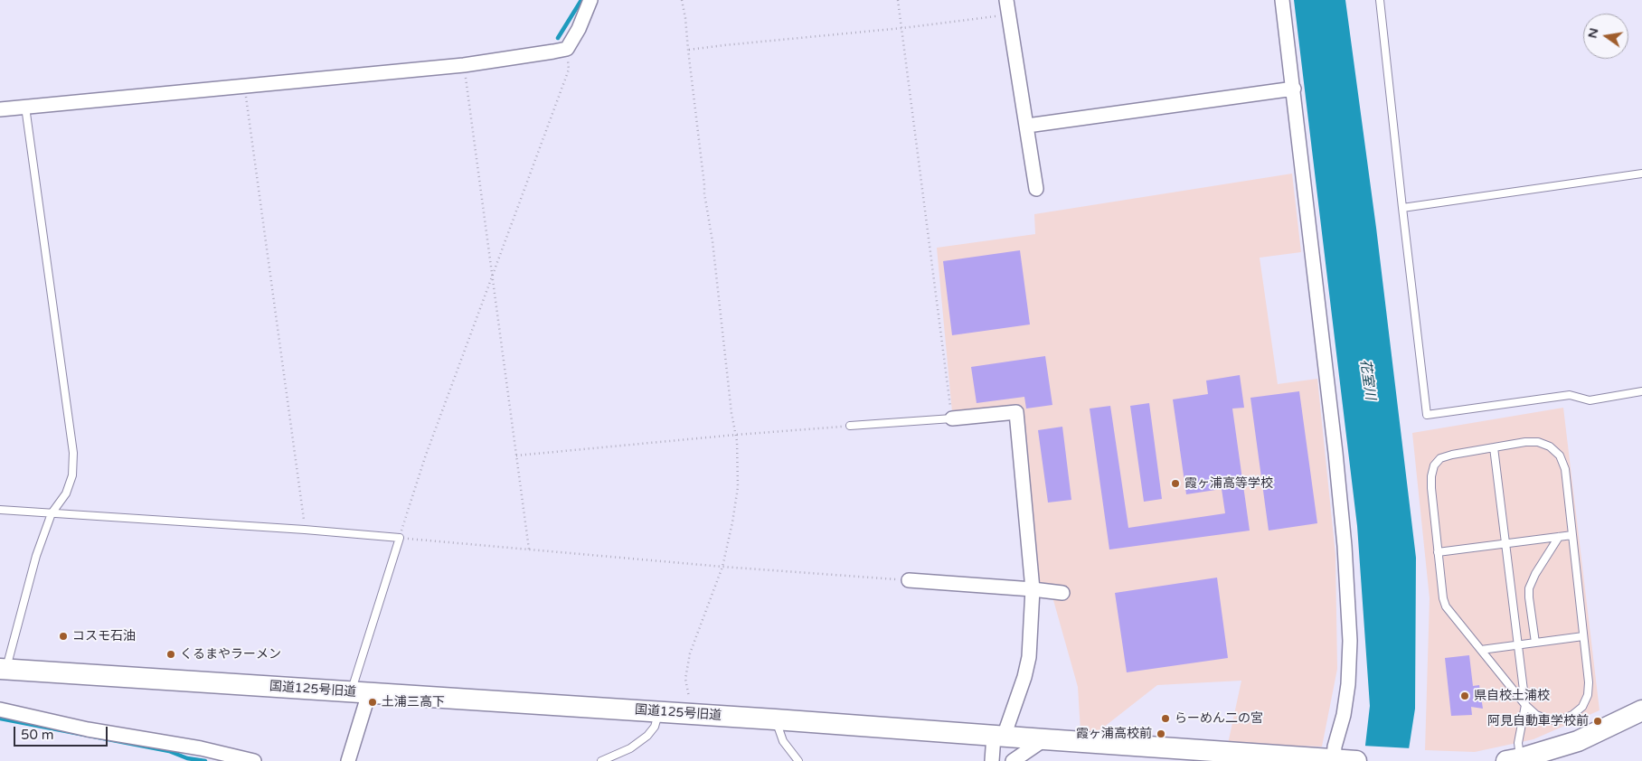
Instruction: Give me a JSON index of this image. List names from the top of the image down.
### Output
{
  "streets": {
    "street": ["国道125号旧道"]
  },
  "water": ["花室川"],
  "places": [
    "霞ヶ浦高等学校",
    "コスモ石油",
    "くるまやラーメン",
    "県自校土浦校",
    "土浦三高下",
    "らーめん二の宮",
    "阿見自動車学校前",
    "霞ヶ浦高校前"
  ],
  "scale_bar": "50 m",
  "north": "left"
}
